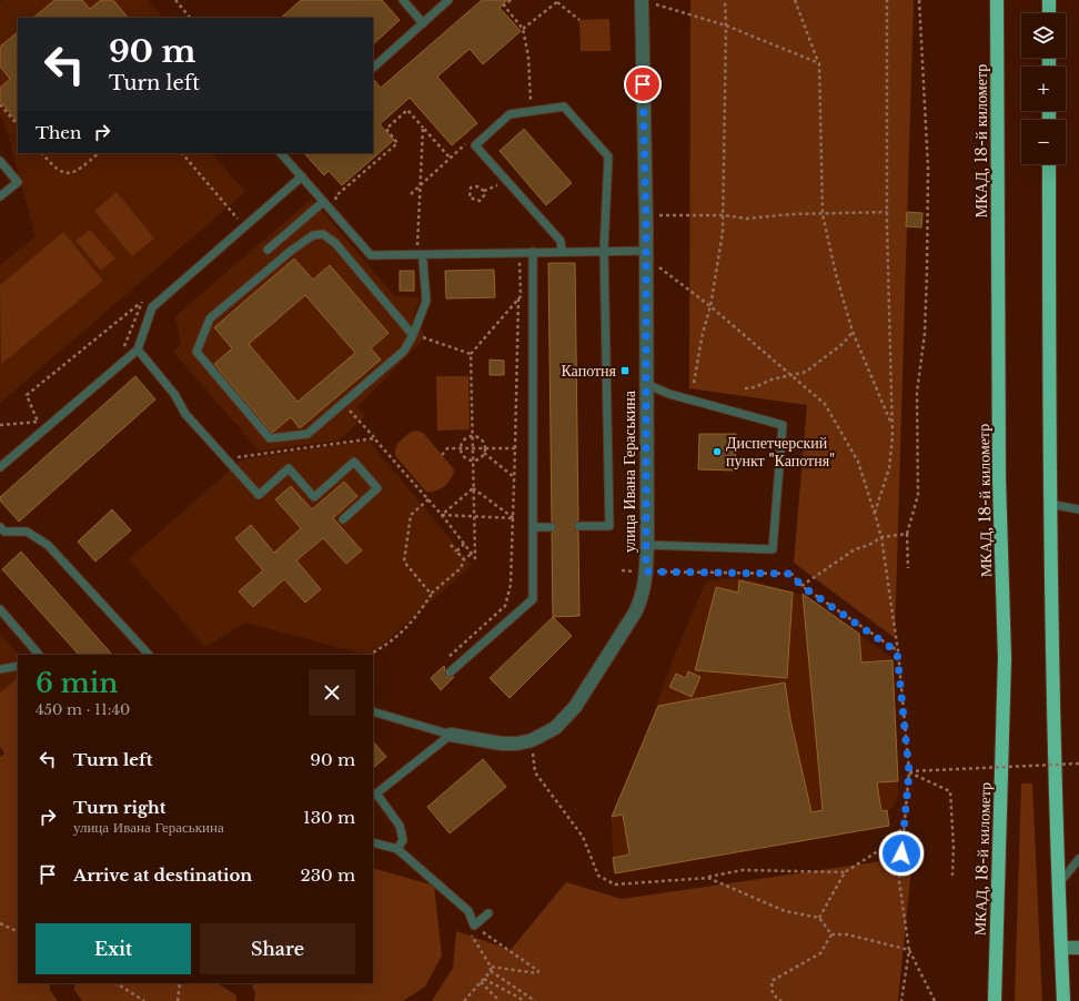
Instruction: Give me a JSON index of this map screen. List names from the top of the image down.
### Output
{
  "streets": {
    "highway": ["МКАД, 18-й километр"],
    "street": ["улица Ивана Гераськина"]
  },
  "places": {
    "transit": ["Капотня"],
    "other": ["Диспетчерский пункт \"Капотня\""]
  },
  "page": {
    "map_buttons": ["+", "−"],
    "turn": ["90 m", "Turn left"],
    "then": "Then",
    "heading": ["6 min", "450 m · 11:40"],
    "list": [
      {
        "name": "Turn left",
        "value": "90 m"
      },
      {
        "name": "Turn right",
        "note": "улица Ивана Гераськина",
        "value": "130 m"
      },
      {
        "name": "Arrive at destination",
        "value": "230 m"
      }
    ],
    "buttons": ["Exit", "Share"]
  }
}
